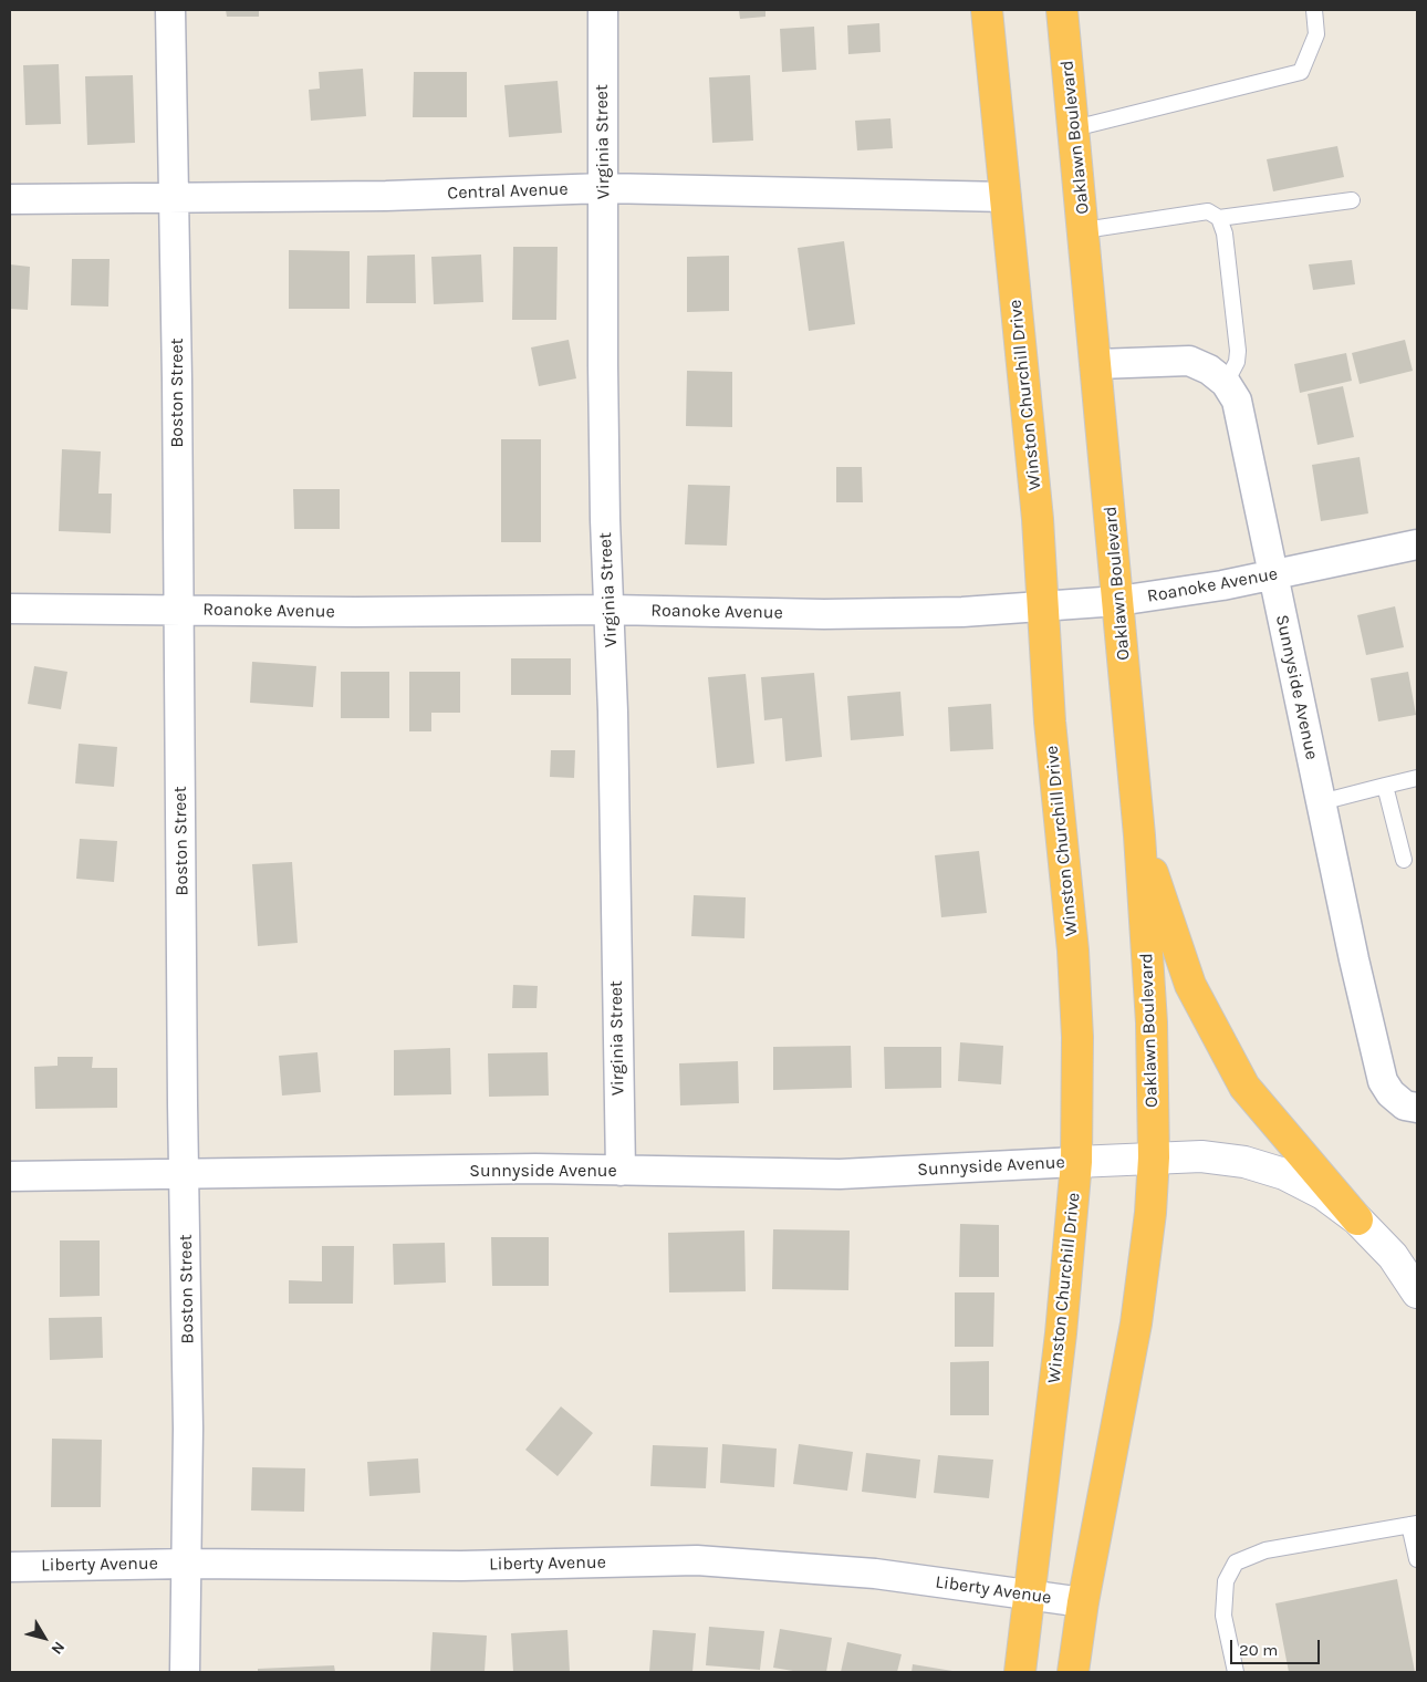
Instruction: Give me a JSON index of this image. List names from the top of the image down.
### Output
{
  "streets": {
    "highway": ["Oaklawn Boulevard", "Winston Churchill Drive"],
    "street": [
      "Virginia Street",
      "Central Avenue",
      "Boston Street",
      "Roanoke Avenue",
      "Sunnyside Avenue",
      "Liberty Avenue"
    ]
  },
  "crossings": [
    ["Oaklawn Boulevard", "Roanoke Avenue"],
    ["Oaklawn Boulevard", "Sunnyside Avenue"],
    ["Virginia Street", "Central Avenue"],
    ["Virginia Street", "Roanoke Avenue"],
    ["Virginia Street", "Sunnyside Avenue"],
    ["Central Avenue", "Boston Street"],
    ["Central Avenue", "Winston Churchill Drive"],
    ["Boston Street", "Roanoke Avenue"],
    ["Boston Street", "Sunnyside Avenue"],
    ["Boston Street", "Liberty Avenue"],
    ["Winston Churchill Drive", "Roanoke Avenue"],
    ["Winston Churchill Drive", "Sunnyside Avenue"],
    ["Winston Churchill Drive", "Liberty Avenue"],
    ["Roanoke Avenue", "Sunnyside Avenue"]
  ],
  "scale_bar": "20 m",
  "north": "bottom right"
}
